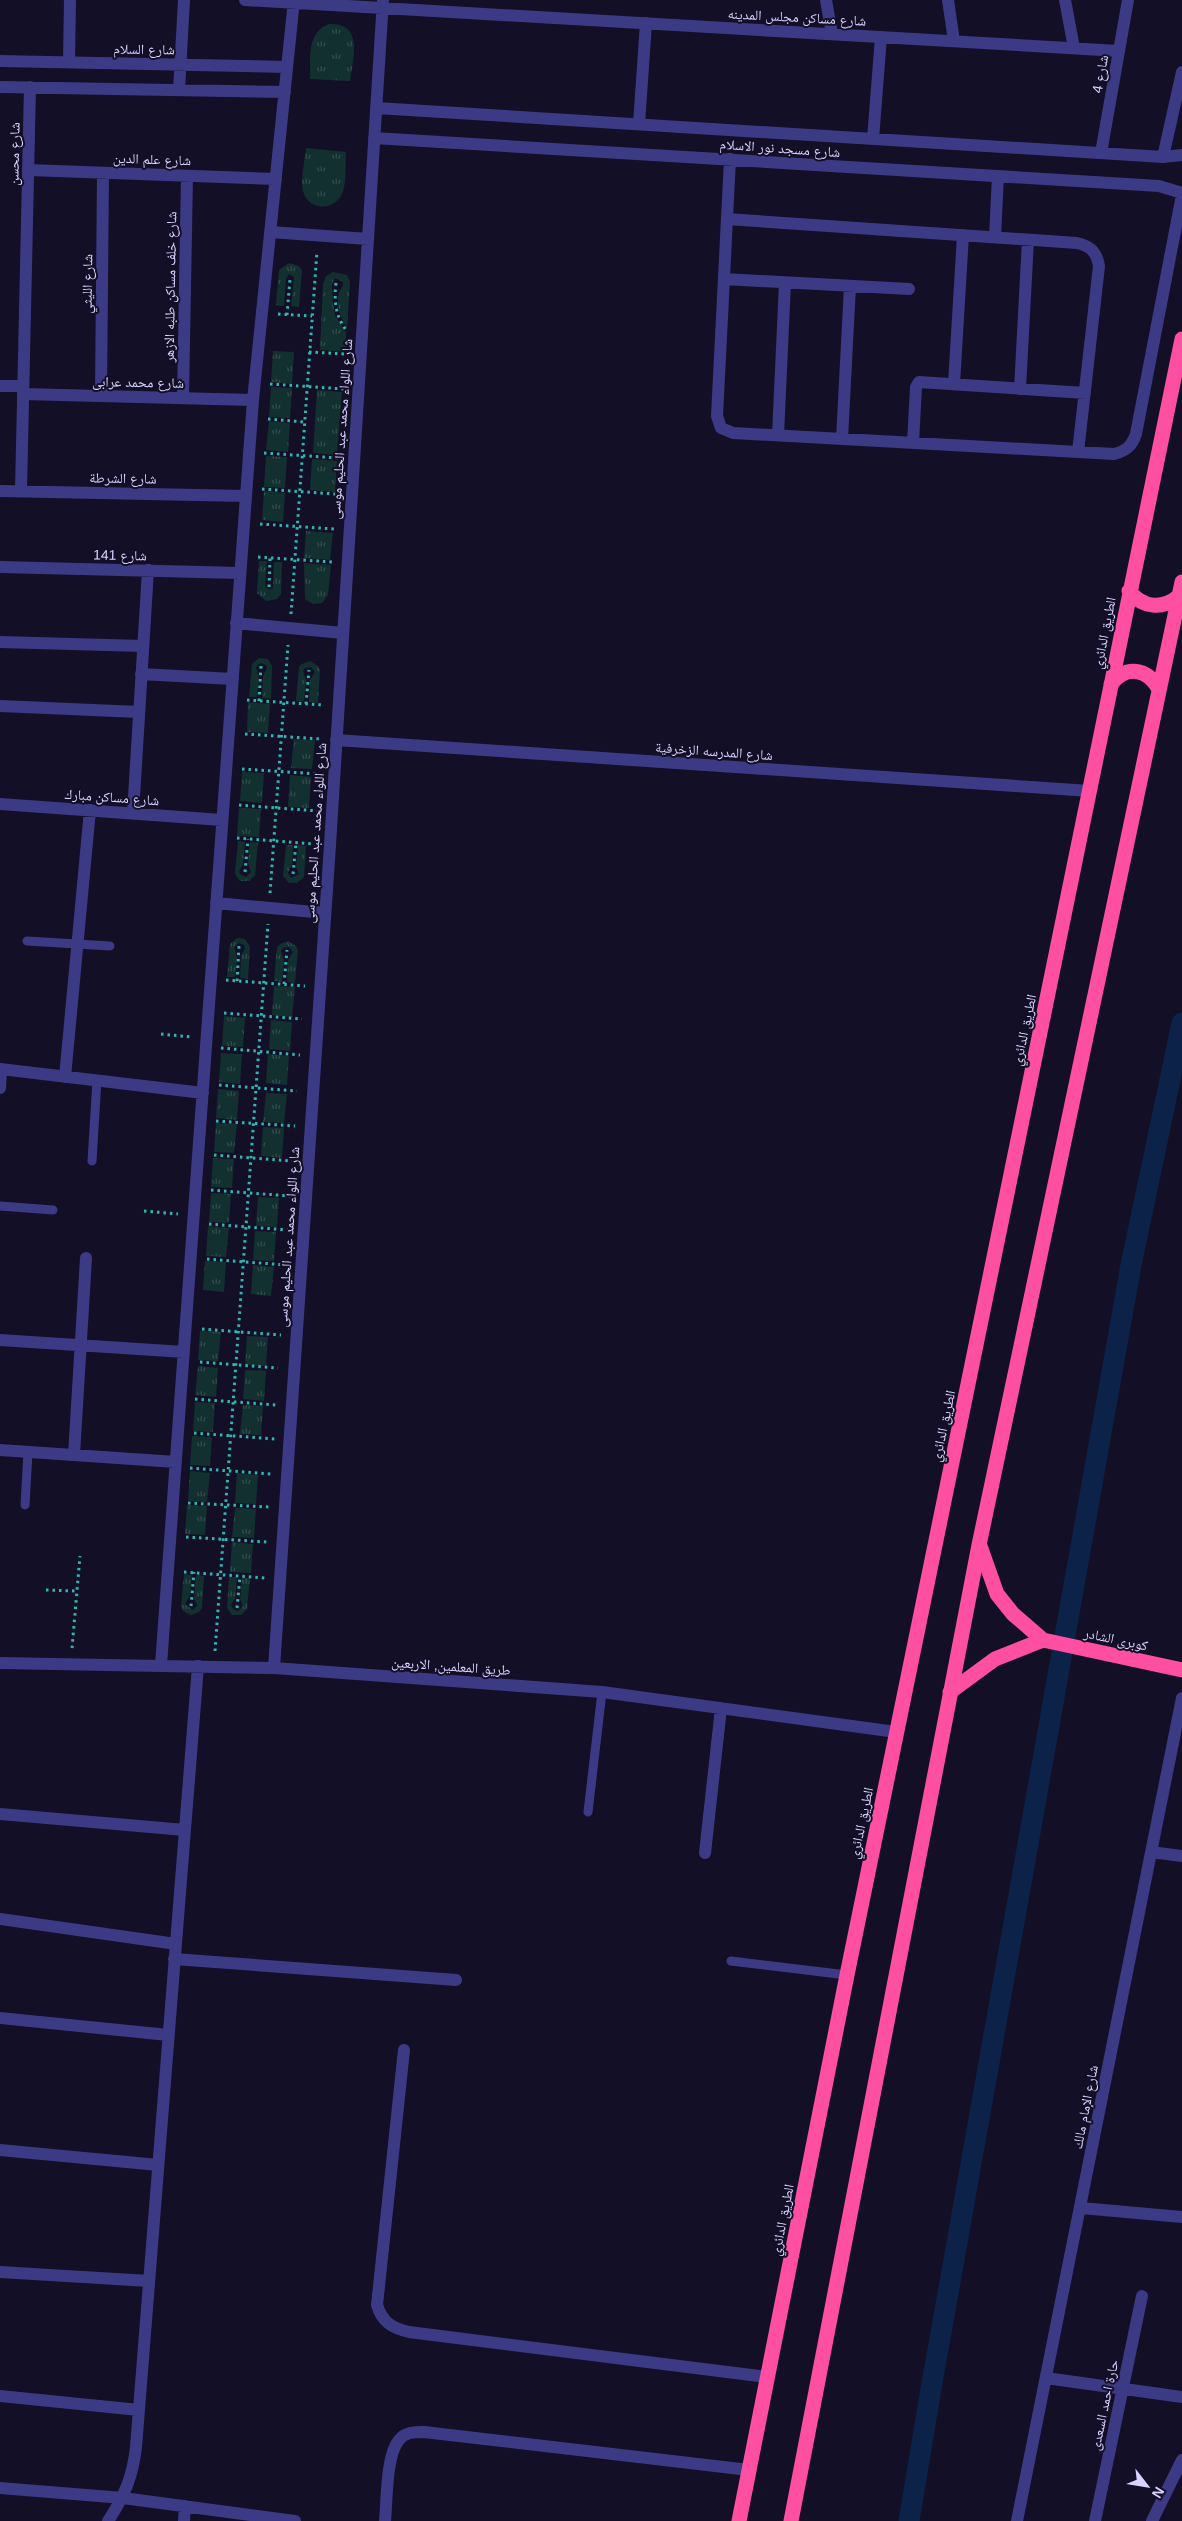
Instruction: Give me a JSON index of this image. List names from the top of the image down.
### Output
{
  "streets": {
    "highway": ["الطريق الدائري", "كوبرى الشادر"],
    "street": [
      "شارع مساكن مجلس المدينه",
      "شارع السلام",
      "شارع 4",
      "شارع مسجد نور الاسلام",
      "شارع محسن",
      "شارع علم الدين",
      "شارع الليثي",
      "شارع خلف مساكن طلبه الازهر",
      "شارع محمد عرابى",
      "شارع اللواء محمد عبد الحليم موسى",
      "شارع الشرطة",
      "شارع 141",
      "شارع المدرسه الزخرفية",
      "شارع مساكن مبارك",
      "طريق المعلمين, الاربعين",
      "شارع الإمام مالك",
      "حارة احمد السعدى"
    ]
  },
  "crossings": [
    ["شارع مساكن مجلس المدينه", "شارع 4"],
    ["شارع مساكن مجلس المدينه", "شارع اللواء محمد عبد الحليم موسى"],
    ["شارع 4", "شارع مسجد نور الاسلام"],
    ["شارع مسجد نور الاسلام", "شارع اللواء محمد عبد الحليم موسى"],
    ["شارع محسن", "شارع علم الدين"],
    ["شارع محسن", "شارع محمد عرابى"],
    ["شارع محسن", "شارع الشرطة"],
    ["شارع علم الدين", "شارع الليثي"],
    ["شارع علم الدين", "شارع خلف مساكن طلبه الازهر"],
    ["شارع الليثي", "شارع محمد عرابى"],
    ["شارع خلف مساكن طلبه الازهر", "شارع محمد عرابى"],
    ["شارع اللواء محمد عبد الحليم موسى", "شارع المدرسه الزخرفية"],
    ["شارع اللواء محمد عبد الحليم موسى", "طريق المعلمين, الاربعين"],
    ["الطريق الدائري", "شارع المدرسه الزخرفية"],
    ["الطريق الدائري", "طريق المعلمين, الاربعين"]
  ],
  "north": "bottom right"
}
